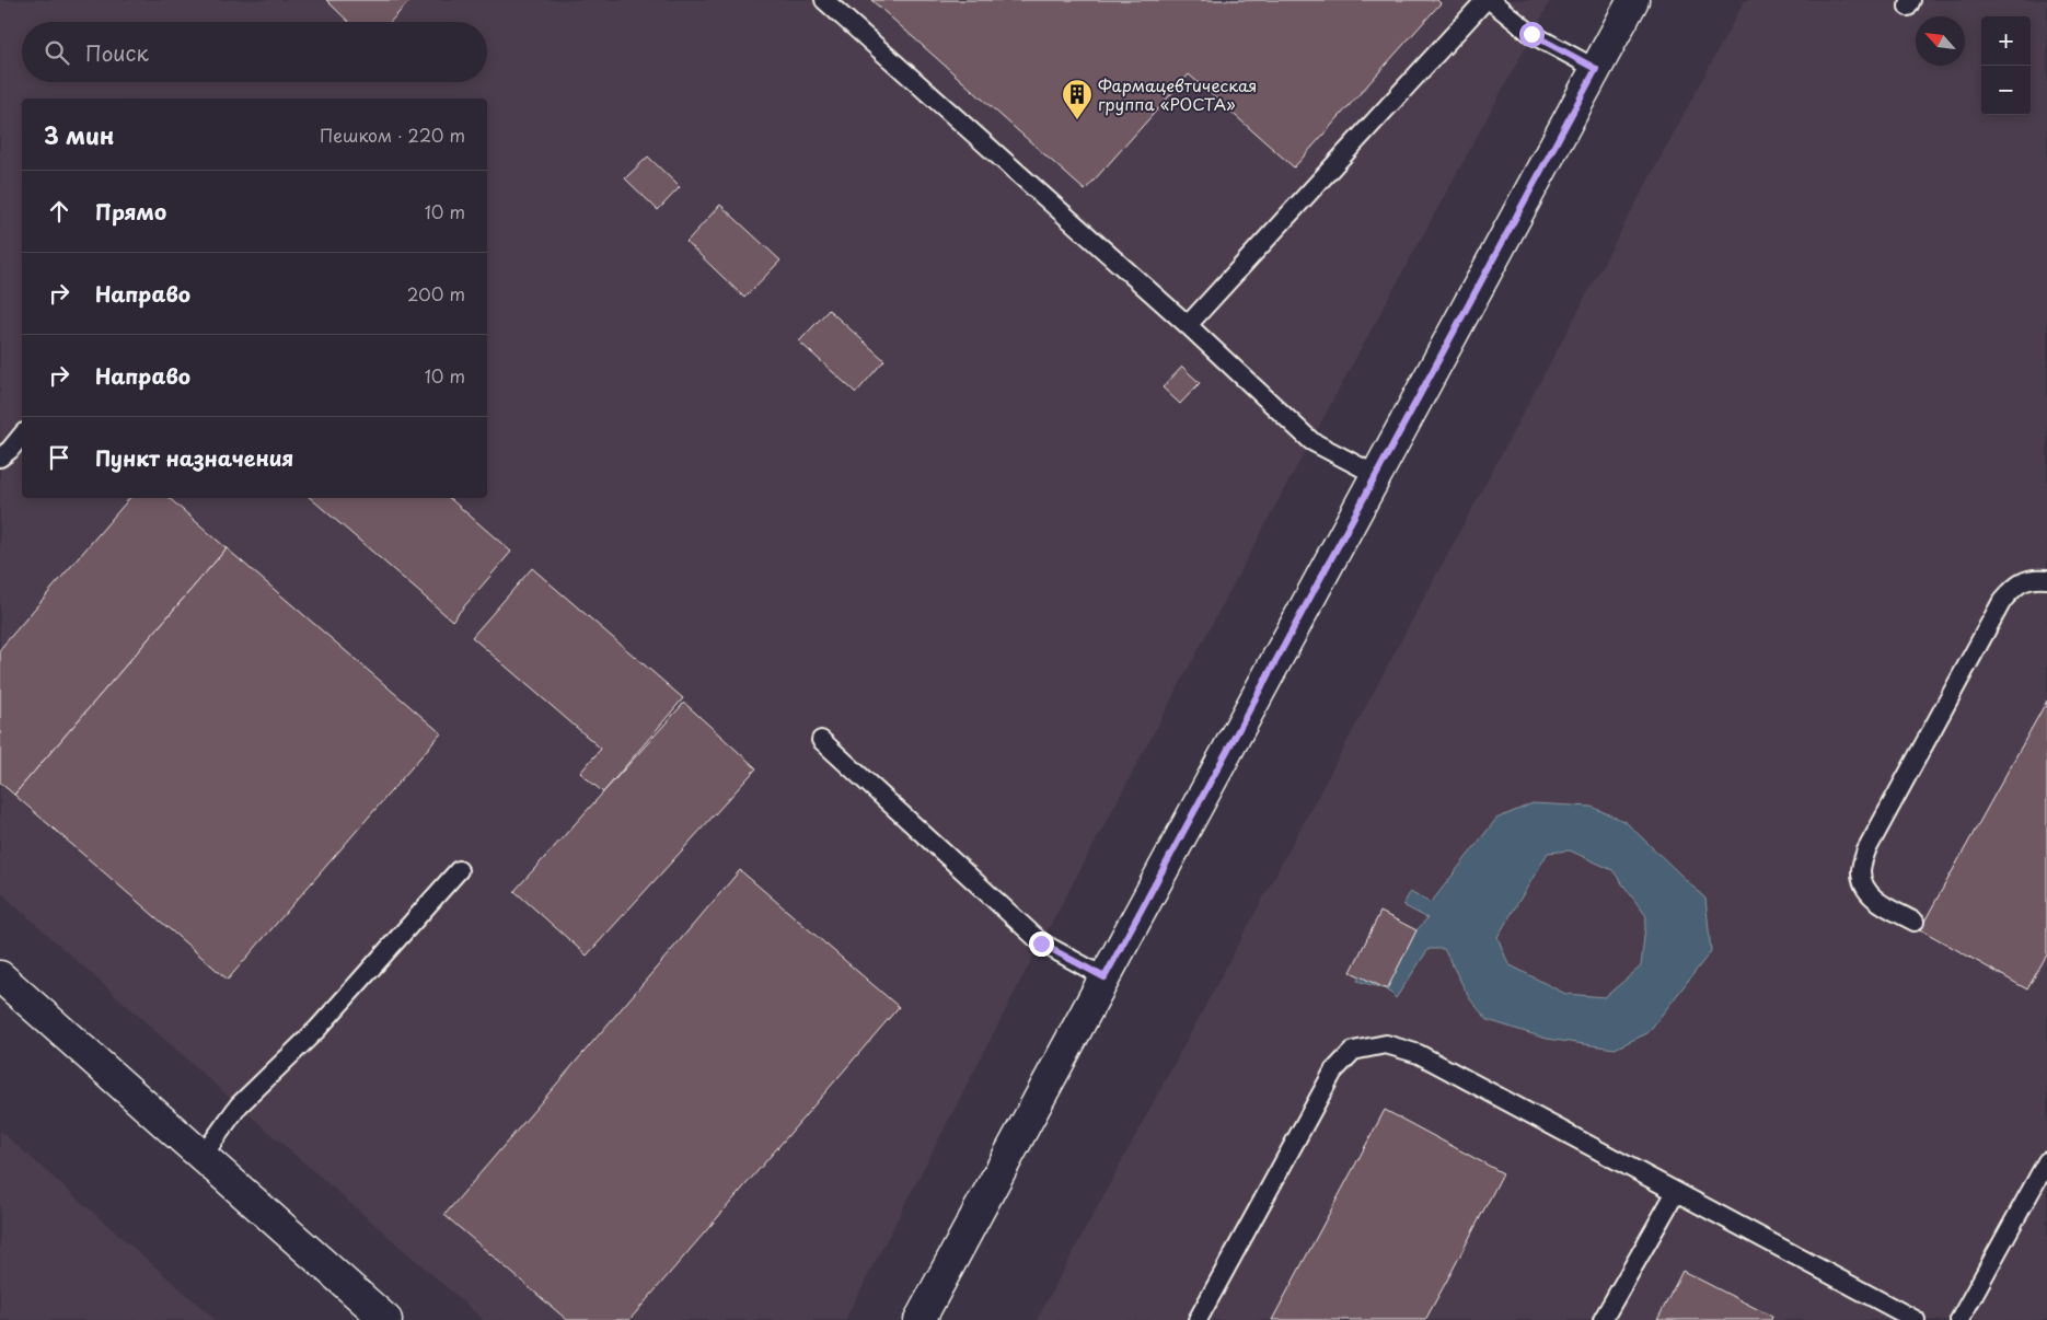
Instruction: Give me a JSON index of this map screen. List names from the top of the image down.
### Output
{
  "places": {
    "building": ["Фармацевтическая группа «РОСТА»"]
  },
  "north": "top left",
  "page": {
    "map_buttons": ["+", "−"],
    "search": "Поиск",
    "heading": ["3 мин", "Пешком · 220 m"],
    "list": [
      ["Прямо", "10 m"],
      ["Направо", "200 m"],
      ["Направо", "10 m"],
      "Пункт назначения"
    ]
  }
}
